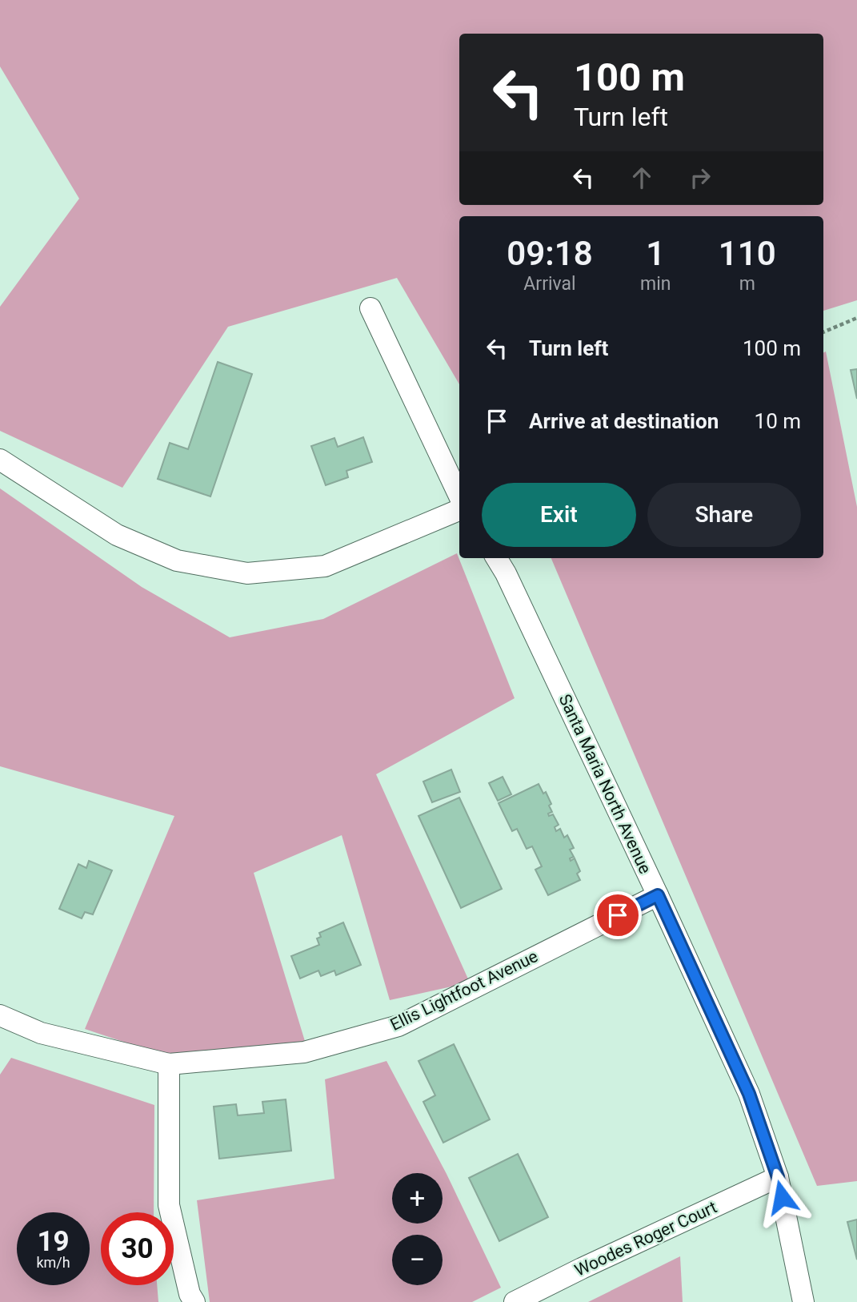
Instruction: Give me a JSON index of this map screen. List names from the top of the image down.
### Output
{
  "streets": {
    "street": ["Santa Maria North Avenue", "Ellis Lightfoot Avenue", "Woodes Roger Court"]
  },
  "crossings": [
    ["Santa Maria North Avenue", "Ellis Lightfoot Avenue"],
    ["Santa Maria North Avenue", "Woodes Roger Court"]
  ],
  "page": {
    "turn": ["100 m", "Turn left"],
    "eta": [
      "09:18",
      "Arrival",
      "1",
      "min",
      "110",
      "m"
    ],
    "list": [
      {
        "name": "Turn left",
        "value": "100 m"
      },
      {
        "name": "Arrive at destination",
        "value": "10 m"
      }
    ],
    "buttons": ["Exit", "Share"],
    "map_buttons": ["+", "−"],
    "speed": "19 km/h",
    "limit": "30"
  }
}
